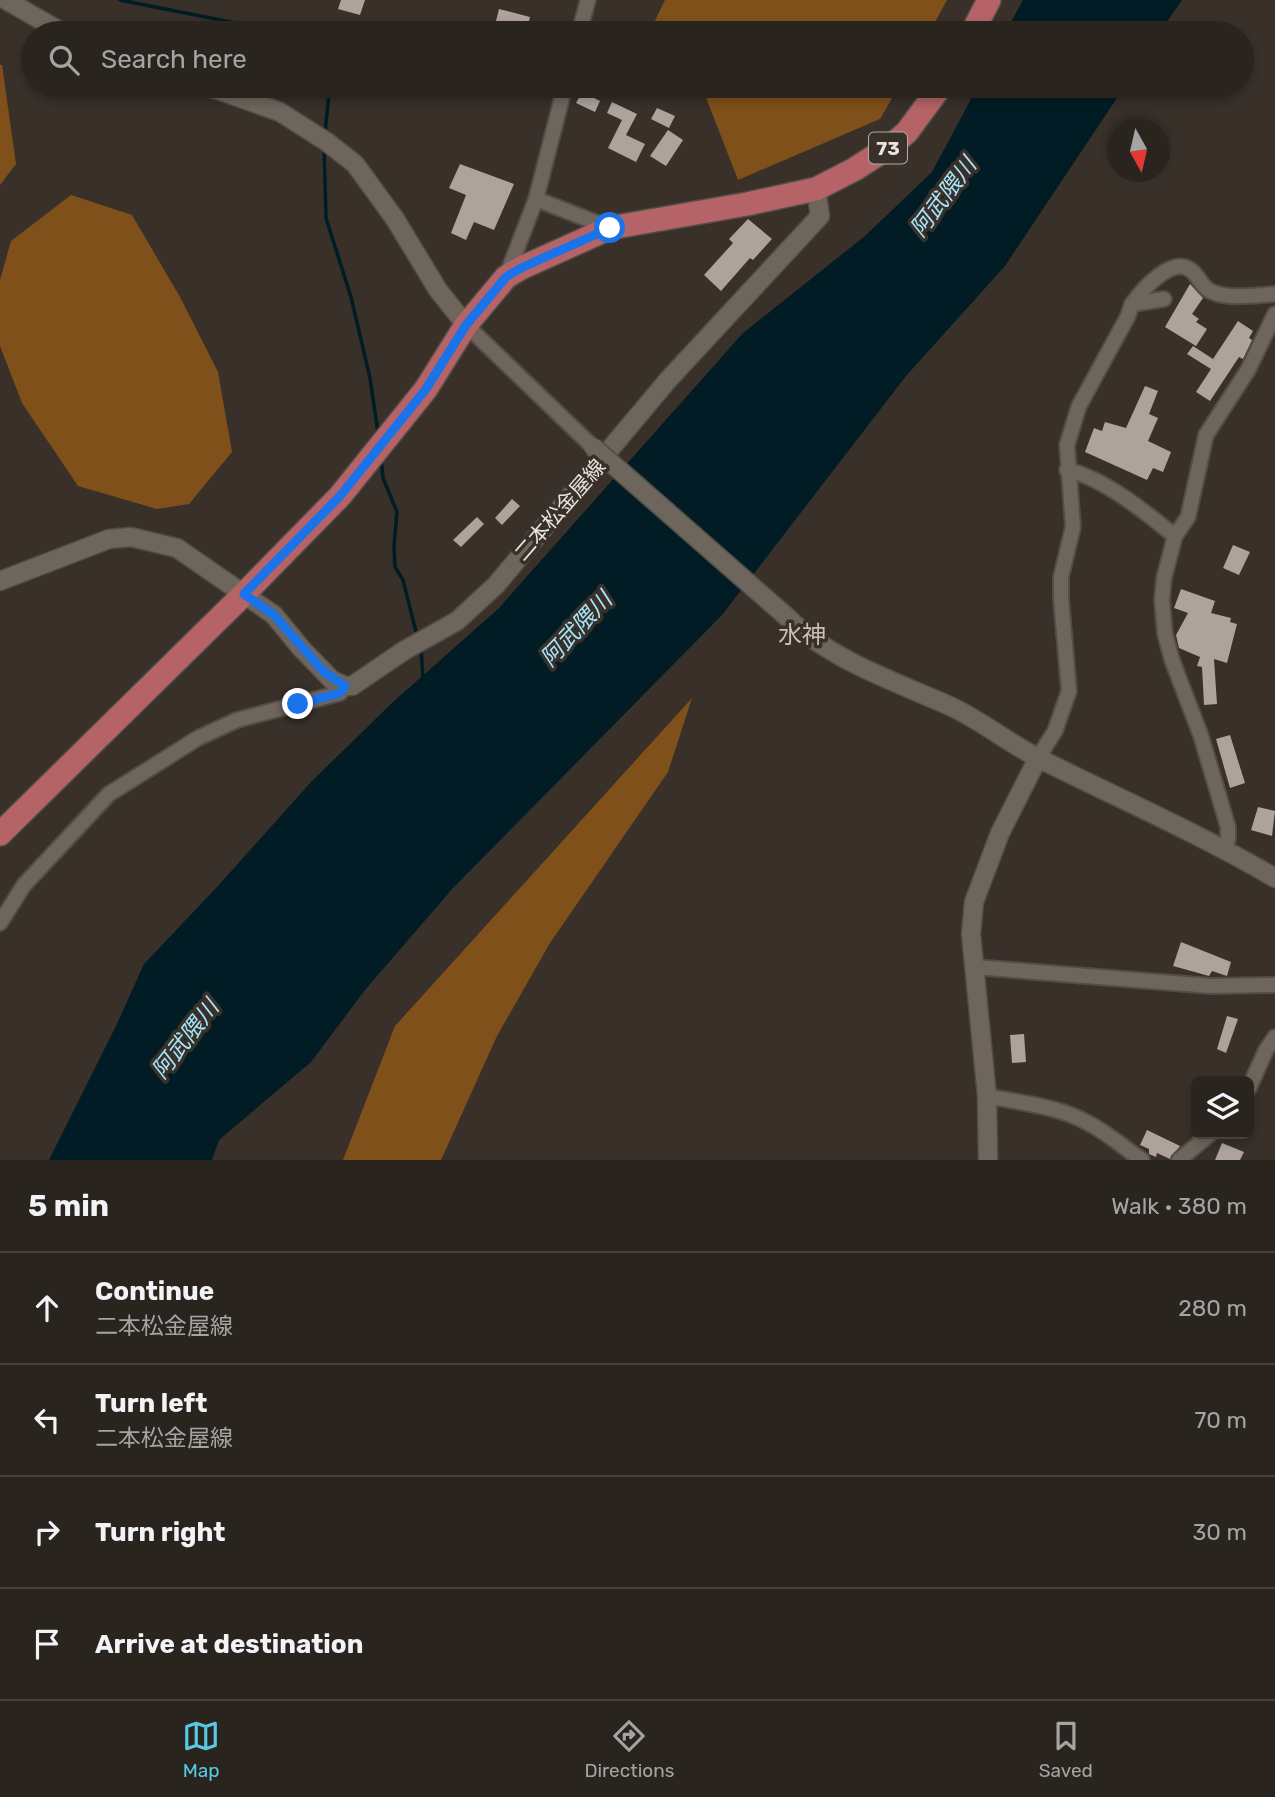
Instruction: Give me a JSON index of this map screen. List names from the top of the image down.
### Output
{
  "streets": {
    "main road": ["73"],
    "street": ["二本松金屋線"]
  },
  "crossings": [
    ["73", "二本松金屋線"]
  ],
  "districts": ["水神"],
  "water": ["阿武隈川"],
  "north": "bottom",
  "page": {
    "search": "Search here",
    "heading": ["5 min", "Walk · 380 m"],
    "list": [
      ["Continue", "二本松金屋線", "280 m"],
      ["Turn left", "二本松金屋線", "70 m"],
      ["Turn right", "30 m"],
      "Arrive at destination"
    ],
    "nav": ["Map", "Directions", "Saved"]
  }
}
